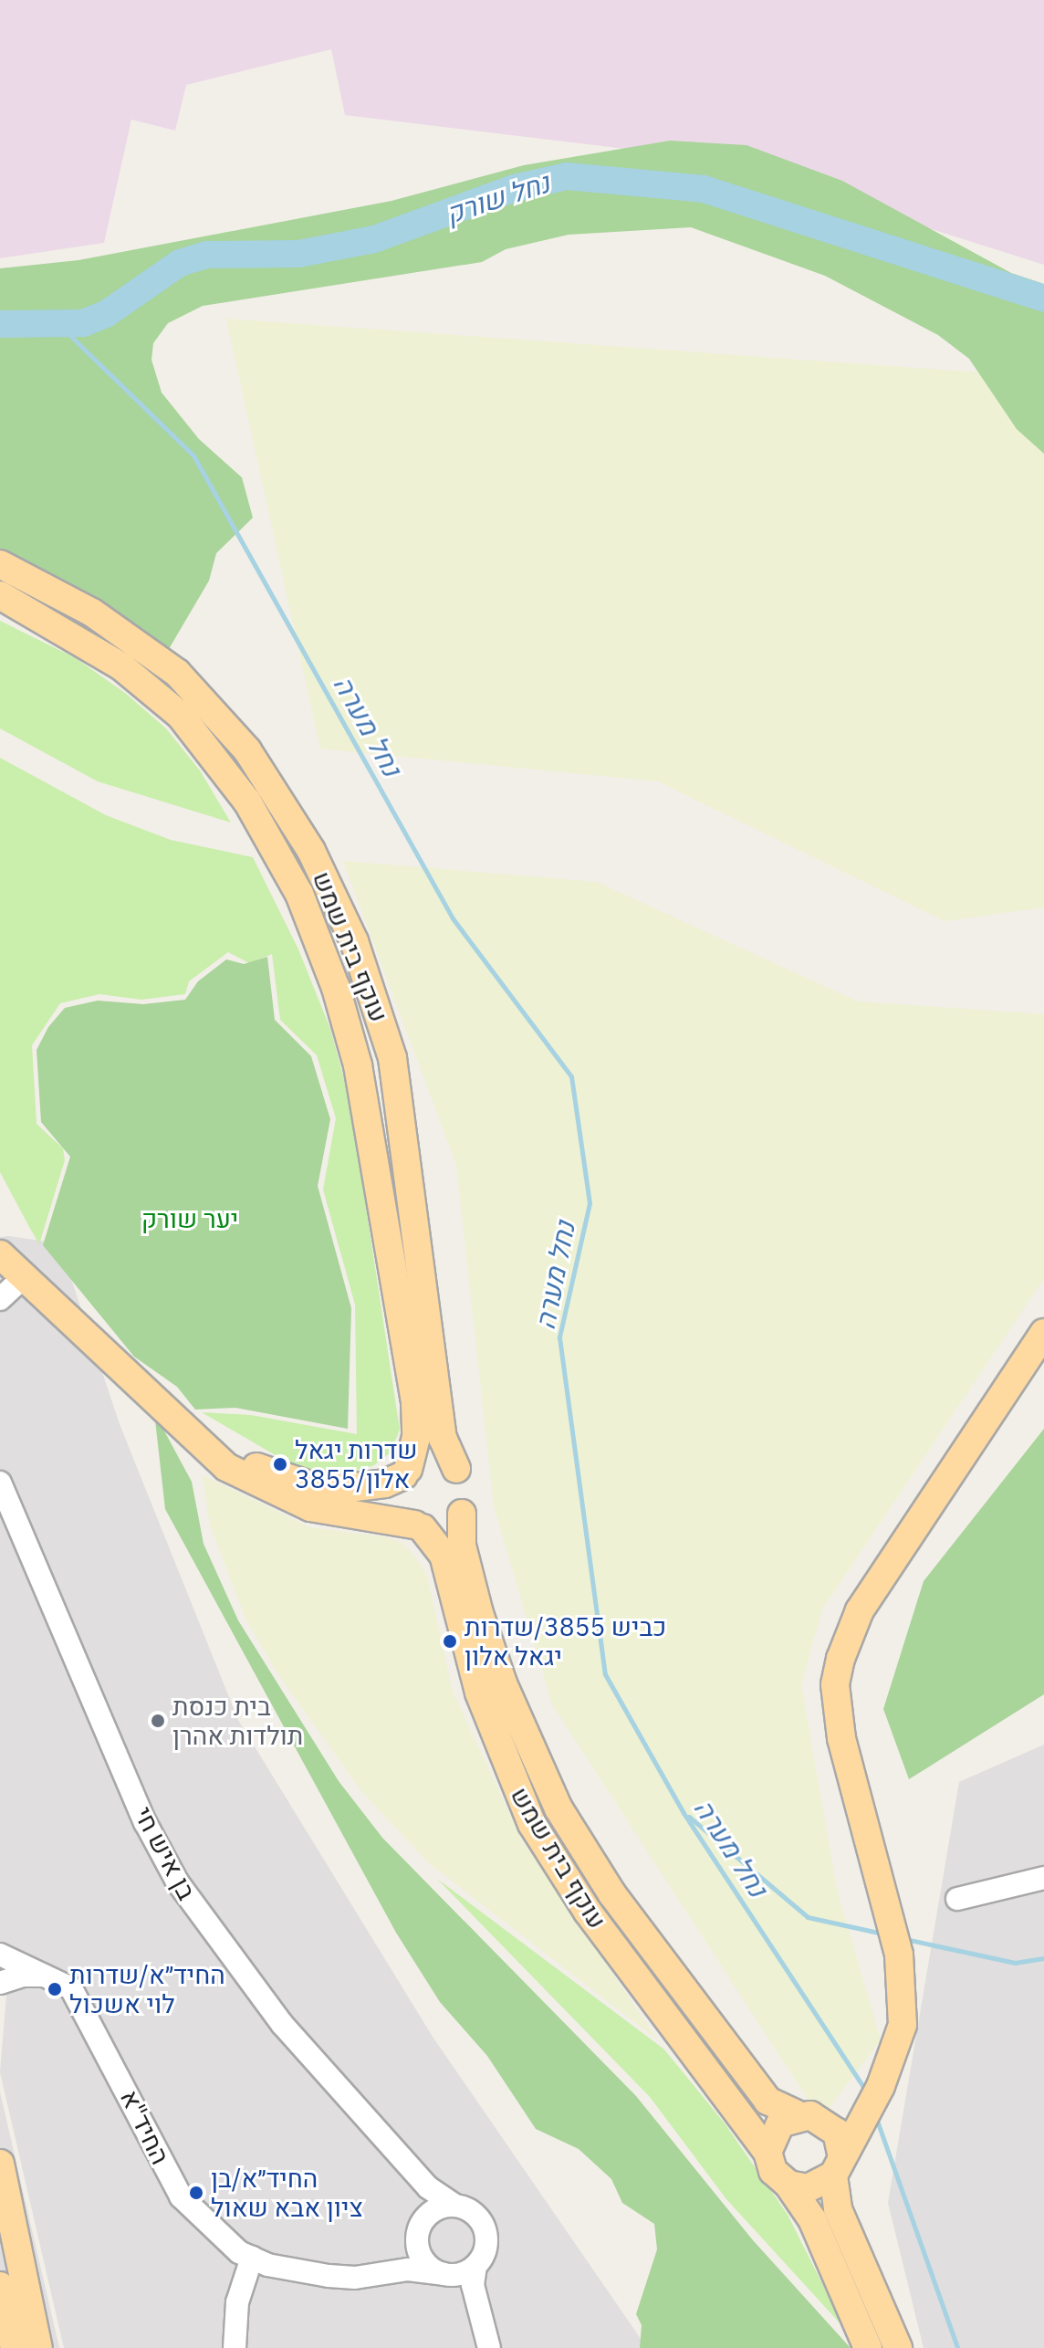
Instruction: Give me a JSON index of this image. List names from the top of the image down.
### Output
{
  "streets": {
    "main road": ["עוקף בית שמש"],
    "street": ["בן איש חי", "החיד\"א"]
  },
  "crossings": [
    ["בן איש חי", "החיד\"א"]
  ],
  "water": ["נחל שורק", "נחל מערה"],
  "parks": ["יער שורק"],
  "places": [
    "שדרות יגאל אלון/3855",
    "כביש 3855/שדרות יגאל אלון",
    "בית כנסת תולדות אהרן",
    "החיד״א/שדרות לוי אשכול",
    "החיד״א/בן ציון אבא שאול"
  ]
}
